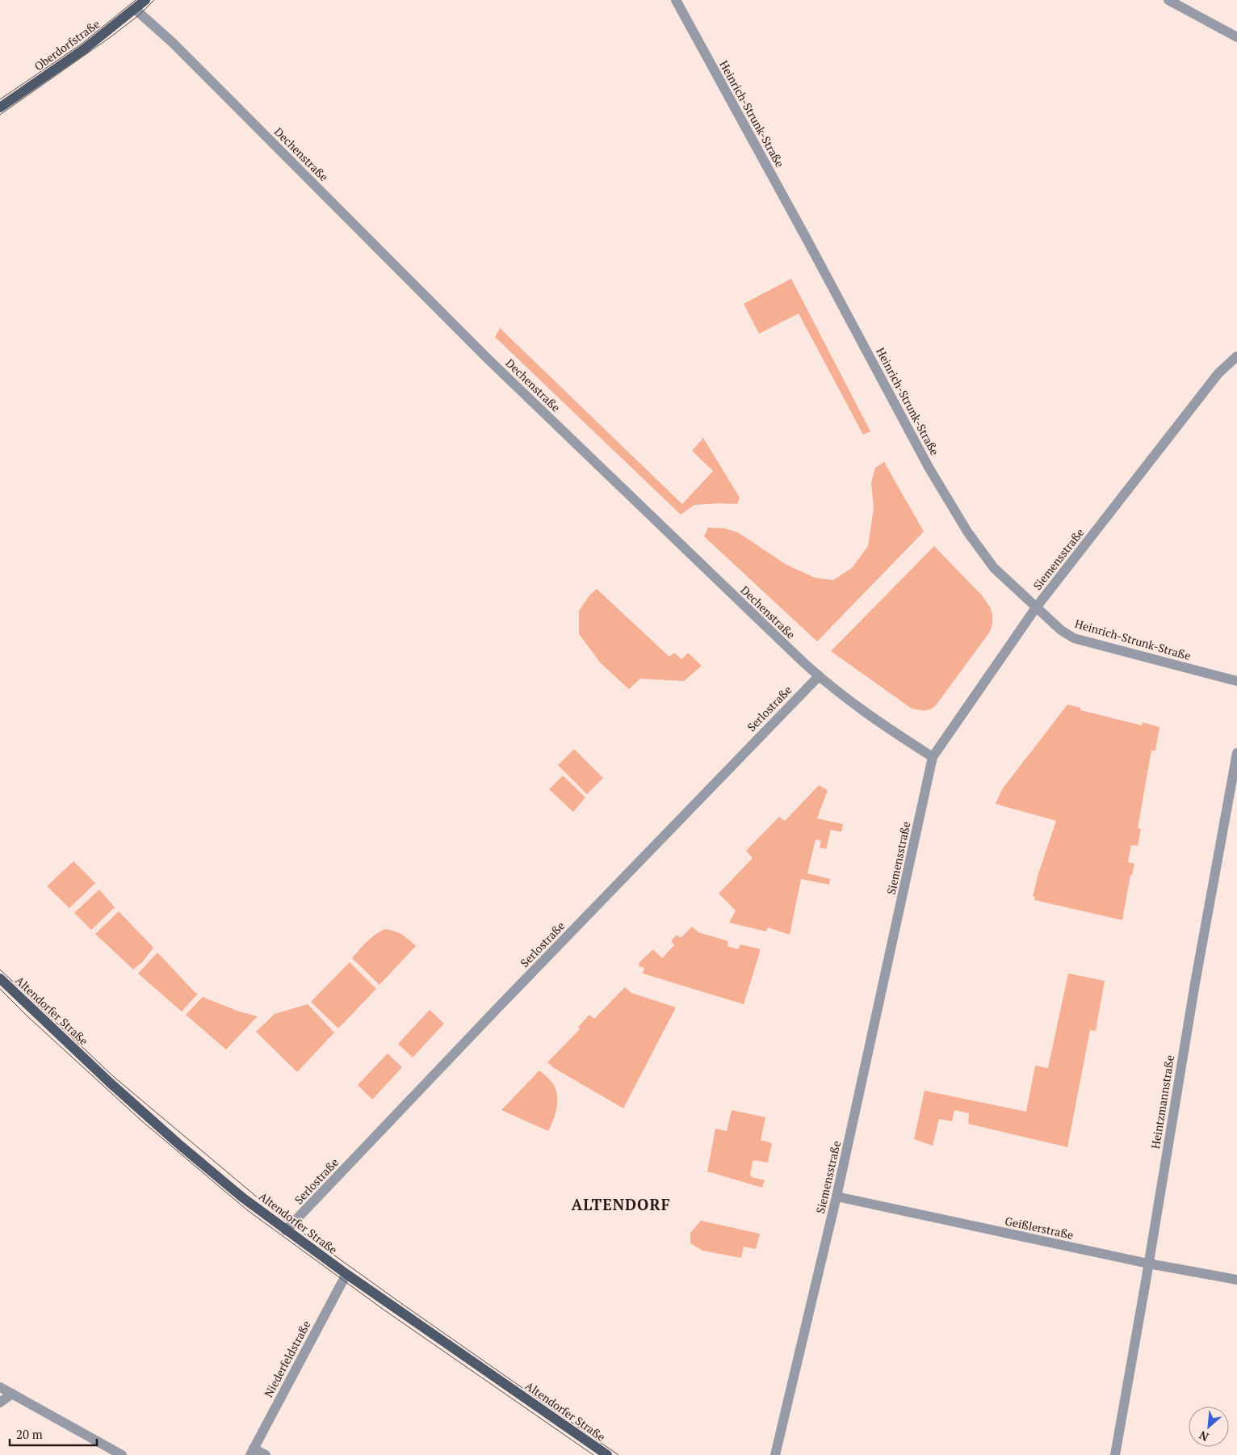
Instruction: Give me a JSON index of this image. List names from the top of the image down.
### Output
{
  "streets": {
    "main road": ["Oberdorfstraße", "Altendorfer Straße"],
    "street": [
      "Heinrich-Strunk-Straße",
      "Dechenstraße",
      "Siemensstraße",
      "Serlostraße",
      "Heintzmannstraße",
      "Geißlerstraße",
      "Niederfeldstraße"
    ]
  },
  "crossings": [
    ["Oberdorfstraße", "Dechenstraße"],
    ["Heinrich-Strunk-Straße", "Siemensstraße"],
    ["Dechenstraße", "Siemensstraße"],
    ["Dechenstraße", "Serlostraße"],
    ["Siemensstraße", "Geißlerstraße"],
    ["Serlostraße", "Altendorfer Straße"],
    ["Altendorfer Straße", "Niederfeldstraße"],
    ["Heintzmannstraße", "Geißlerstraße"]
  ],
  "districts": ["ALTENDORF"],
  "scale_bar": "20 m",
  "north": "bottom left"
}
